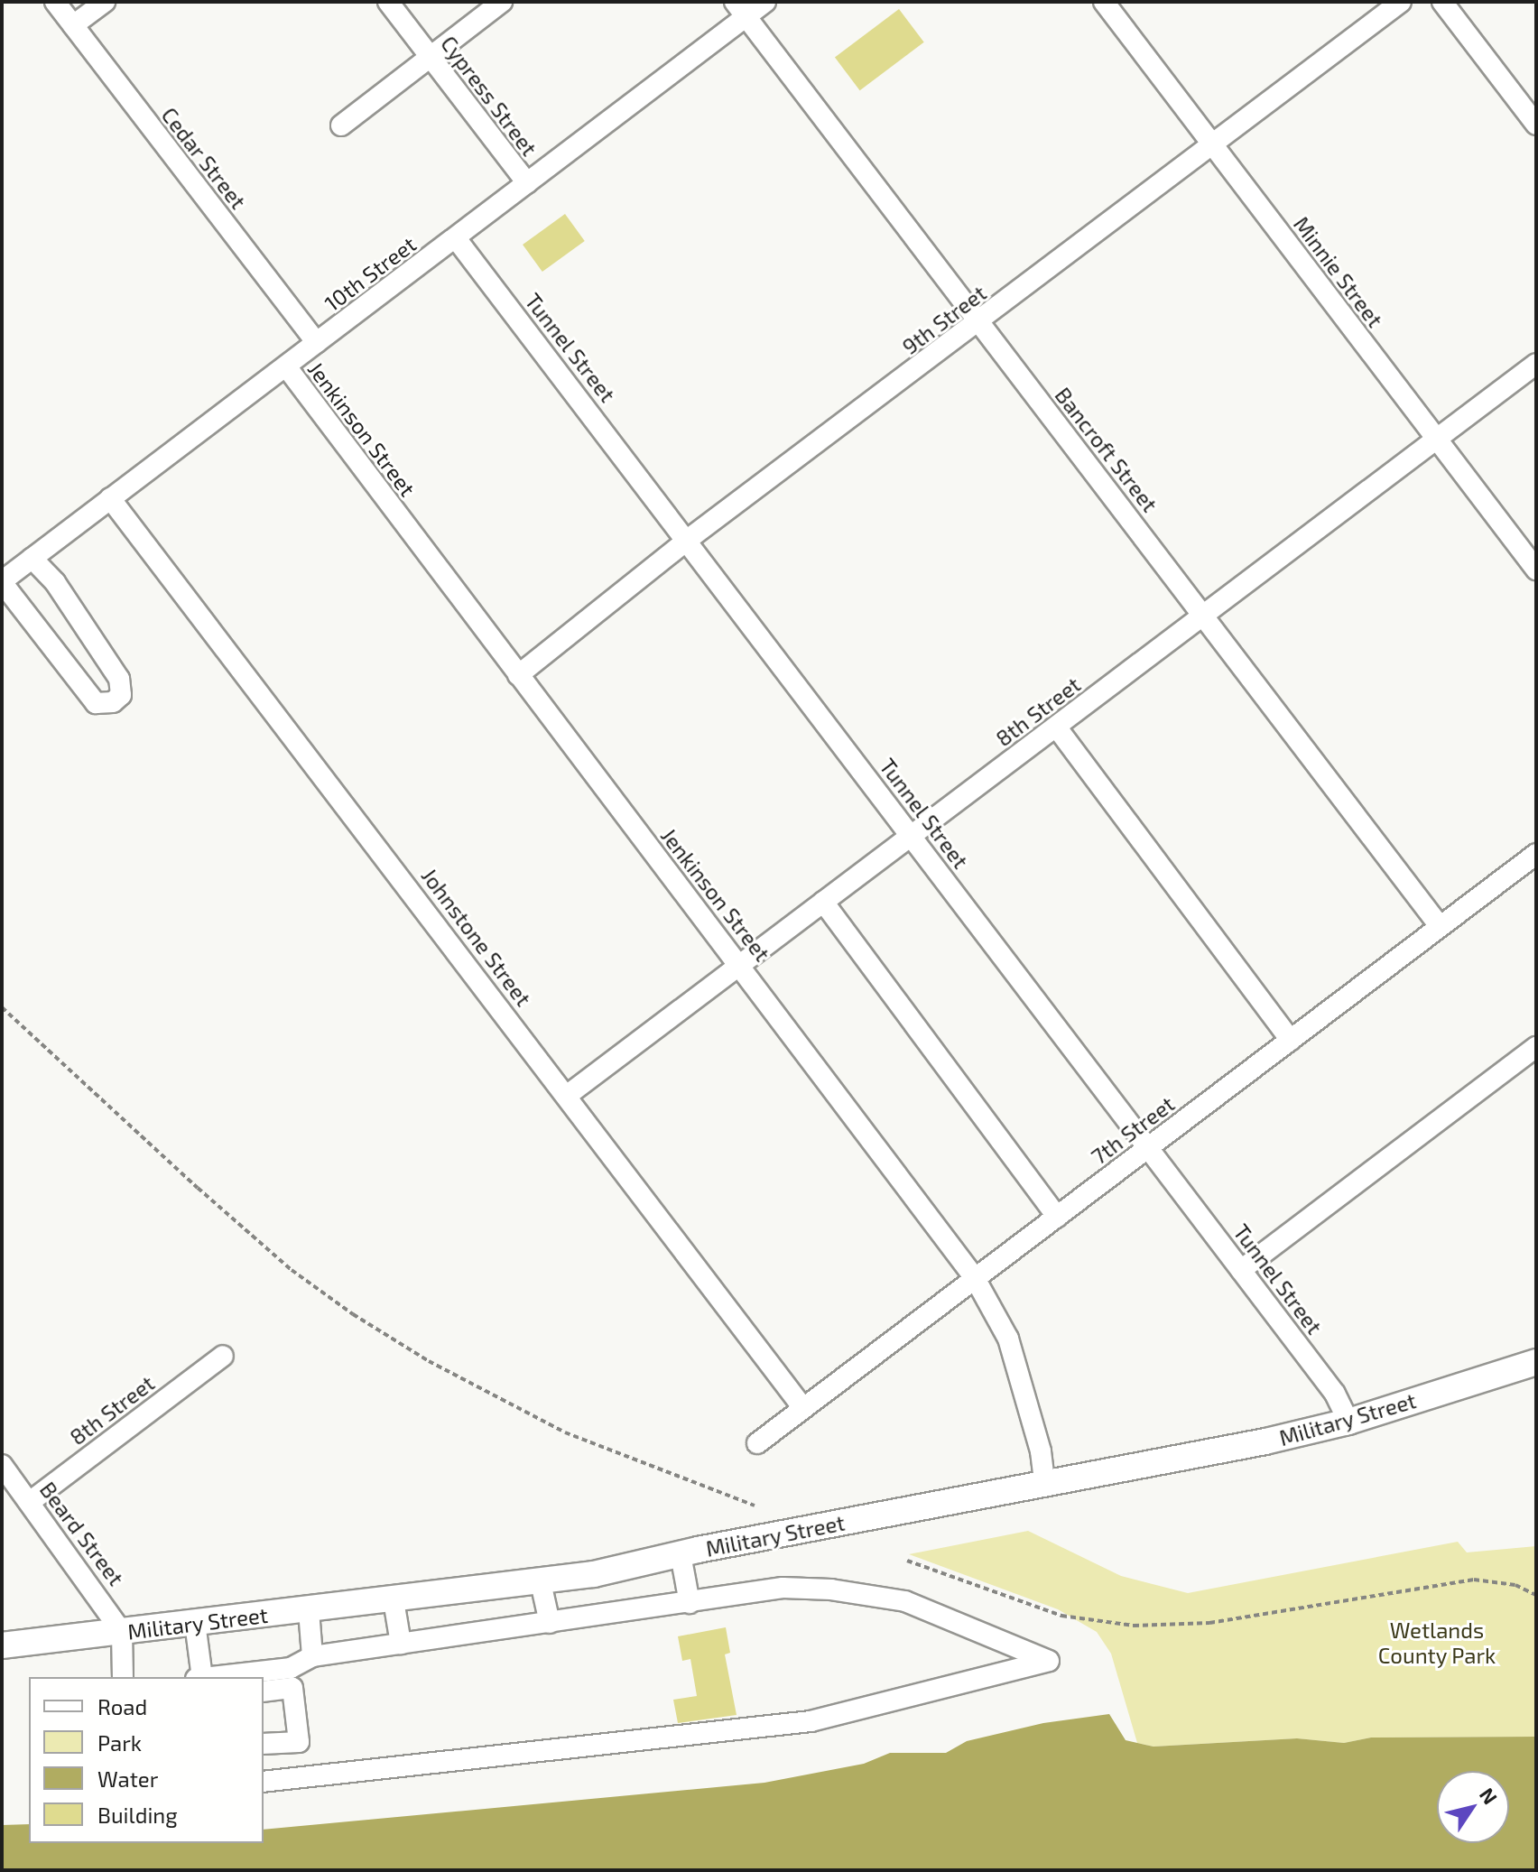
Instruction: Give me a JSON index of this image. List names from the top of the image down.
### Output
{
  "streets": {
    "main road": ["Military Street"],
    "street": [
      "Cypress Street",
      "Cedar Street",
      "Minnie Street",
      "10th Street",
      "9th Street",
      "Tunnel Street",
      "Jenkinson Street",
      "Bancroft Street",
      "8th Street",
      "Johnstone Street",
      "7th Street",
      "Beard Street"
    ]
  },
  "crossings": [
    ["Cypress Street", "10th Street"],
    ["Cedar Street", "10th Street"],
    ["Minnie Street", "9th Street"],
    ["Minnie Street", "8th Street"],
    ["10th Street", "Tunnel Street"],
    ["10th Street", "Jenkinson Street"],
    ["10th Street", "Bancroft Street"],
    ["10th Street", "Johnstone Street"],
    ["9th Street", "Tunnel Street"],
    ["9th Street", "Jenkinson Street"],
    ["9th Street", "Bancroft Street"],
    ["Tunnel Street", "8th Street"],
    ["Tunnel Street", "7th Street"],
    ["Tunnel Street", "Military Street"],
    ["Jenkinson Street", "8th Street"],
    ["Jenkinson Street", "7th Street"],
    ["Jenkinson Street", "Military Street"],
    ["Bancroft Street", "8th Street"],
    ["Bancroft Street", "7th Street"],
    ["8th Street", "Johnstone Street"],
    ["8th Street", "Beard Street"],
    ["Johnstone Street", "7th Street"],
    ["Military Street", "Beard Street"]
  ],
  "parks": ["Wetlands County Park"],
  "legend": [
    "Road",
    "Park",
    "Water",
    "Building"
  ],
  "north": "top right"
}
